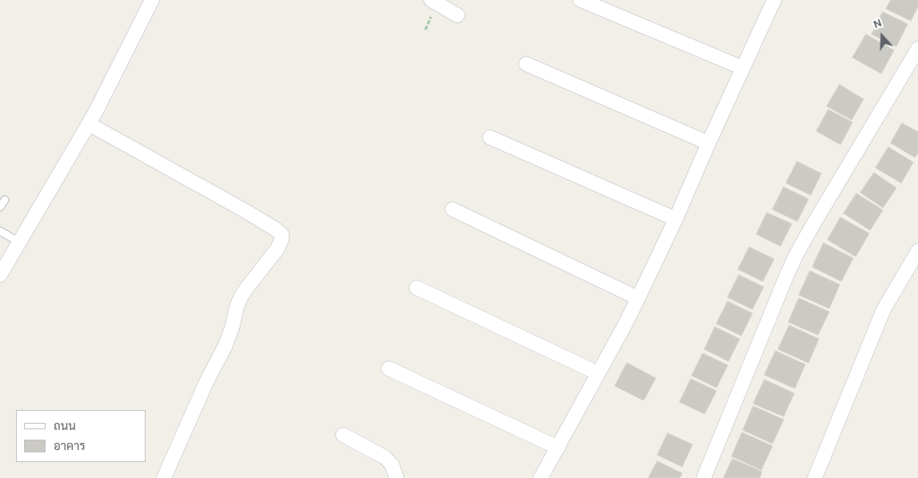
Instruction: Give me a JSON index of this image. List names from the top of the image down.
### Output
{
  "legend": ["ถนน", "อาคาร"],
  "north": "top"
}
